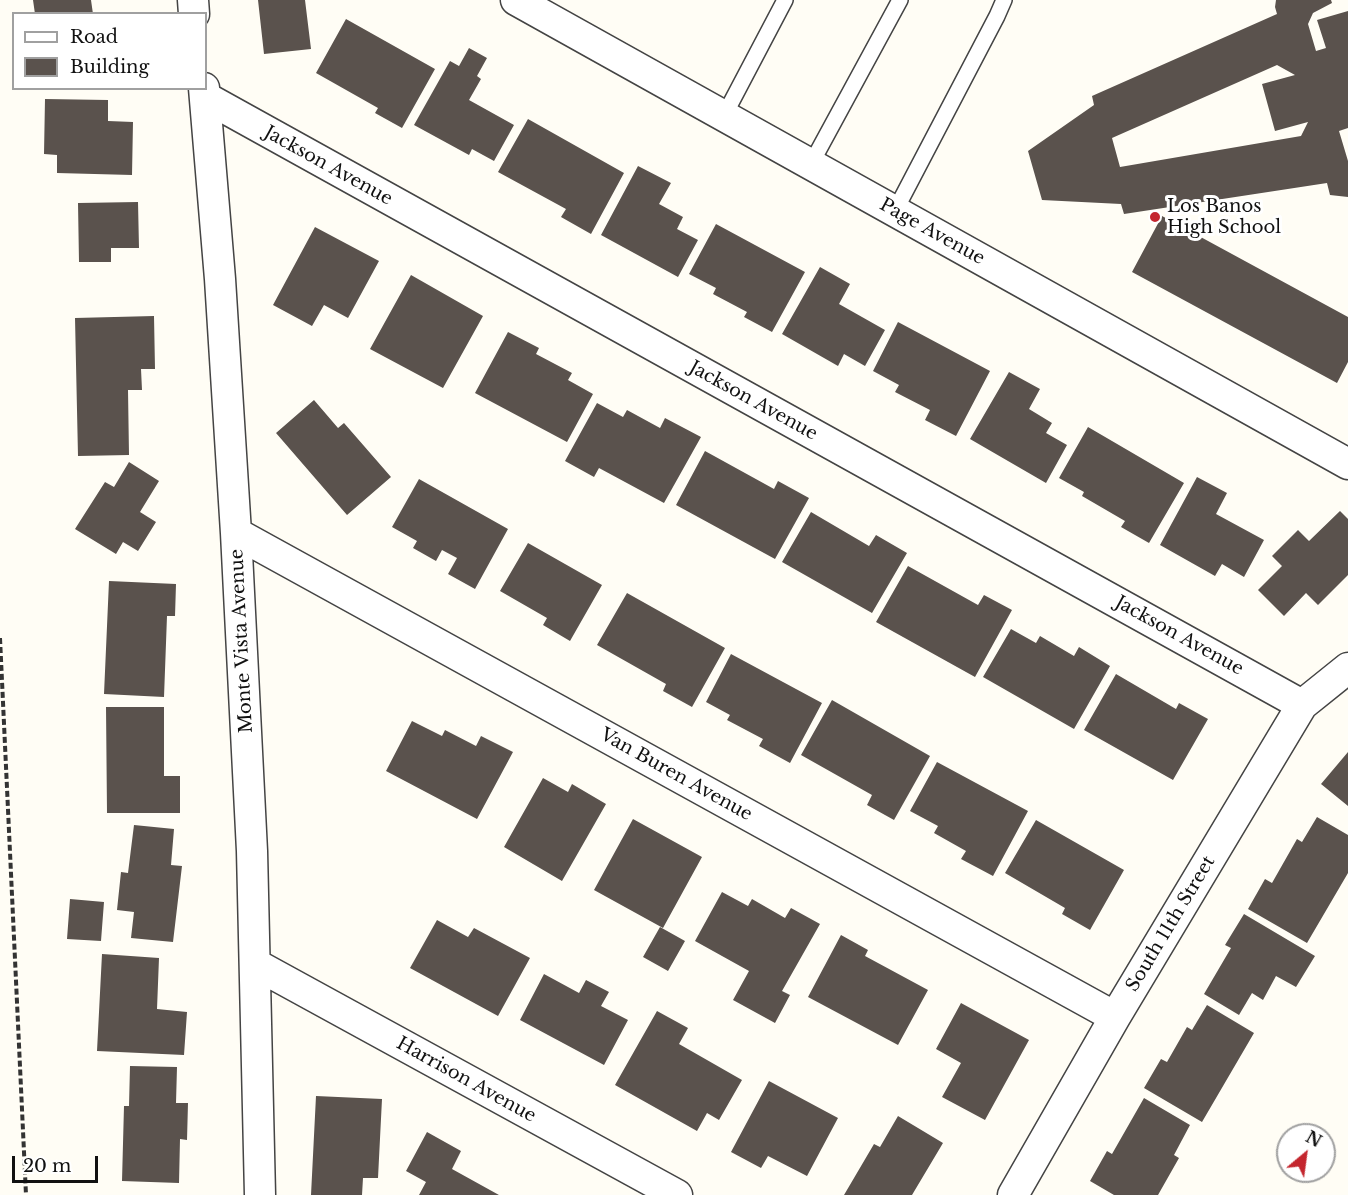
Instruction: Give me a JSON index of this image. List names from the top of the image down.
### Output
{
  "streets": {
    "street": [
      "Jackson Avenue",
      "Page Avenue",
      "Monte Vista Avenue",
      "Van Buren Avenue",
      "South 11th Street",
      "Harrison Avenue"
    ]
  },
  "crossings": [
    ["Jackson Avenue", "Monte Vista Avenue"],
    ["Jackson Avenue", "South 11th Street"],
    ["Monte Vista Avenue", "Van Buren Avenue"],
    ["Monte Vista Avenue", "Harrison Avenue"],
    ["Van Buren Avenue", "South 11th Street"]
  ],
  "places": ["Los Banos High School"],
  "legend": ["Road", "Building"],
  "scale_bar": "20 m",
  "north": "top right"
}
